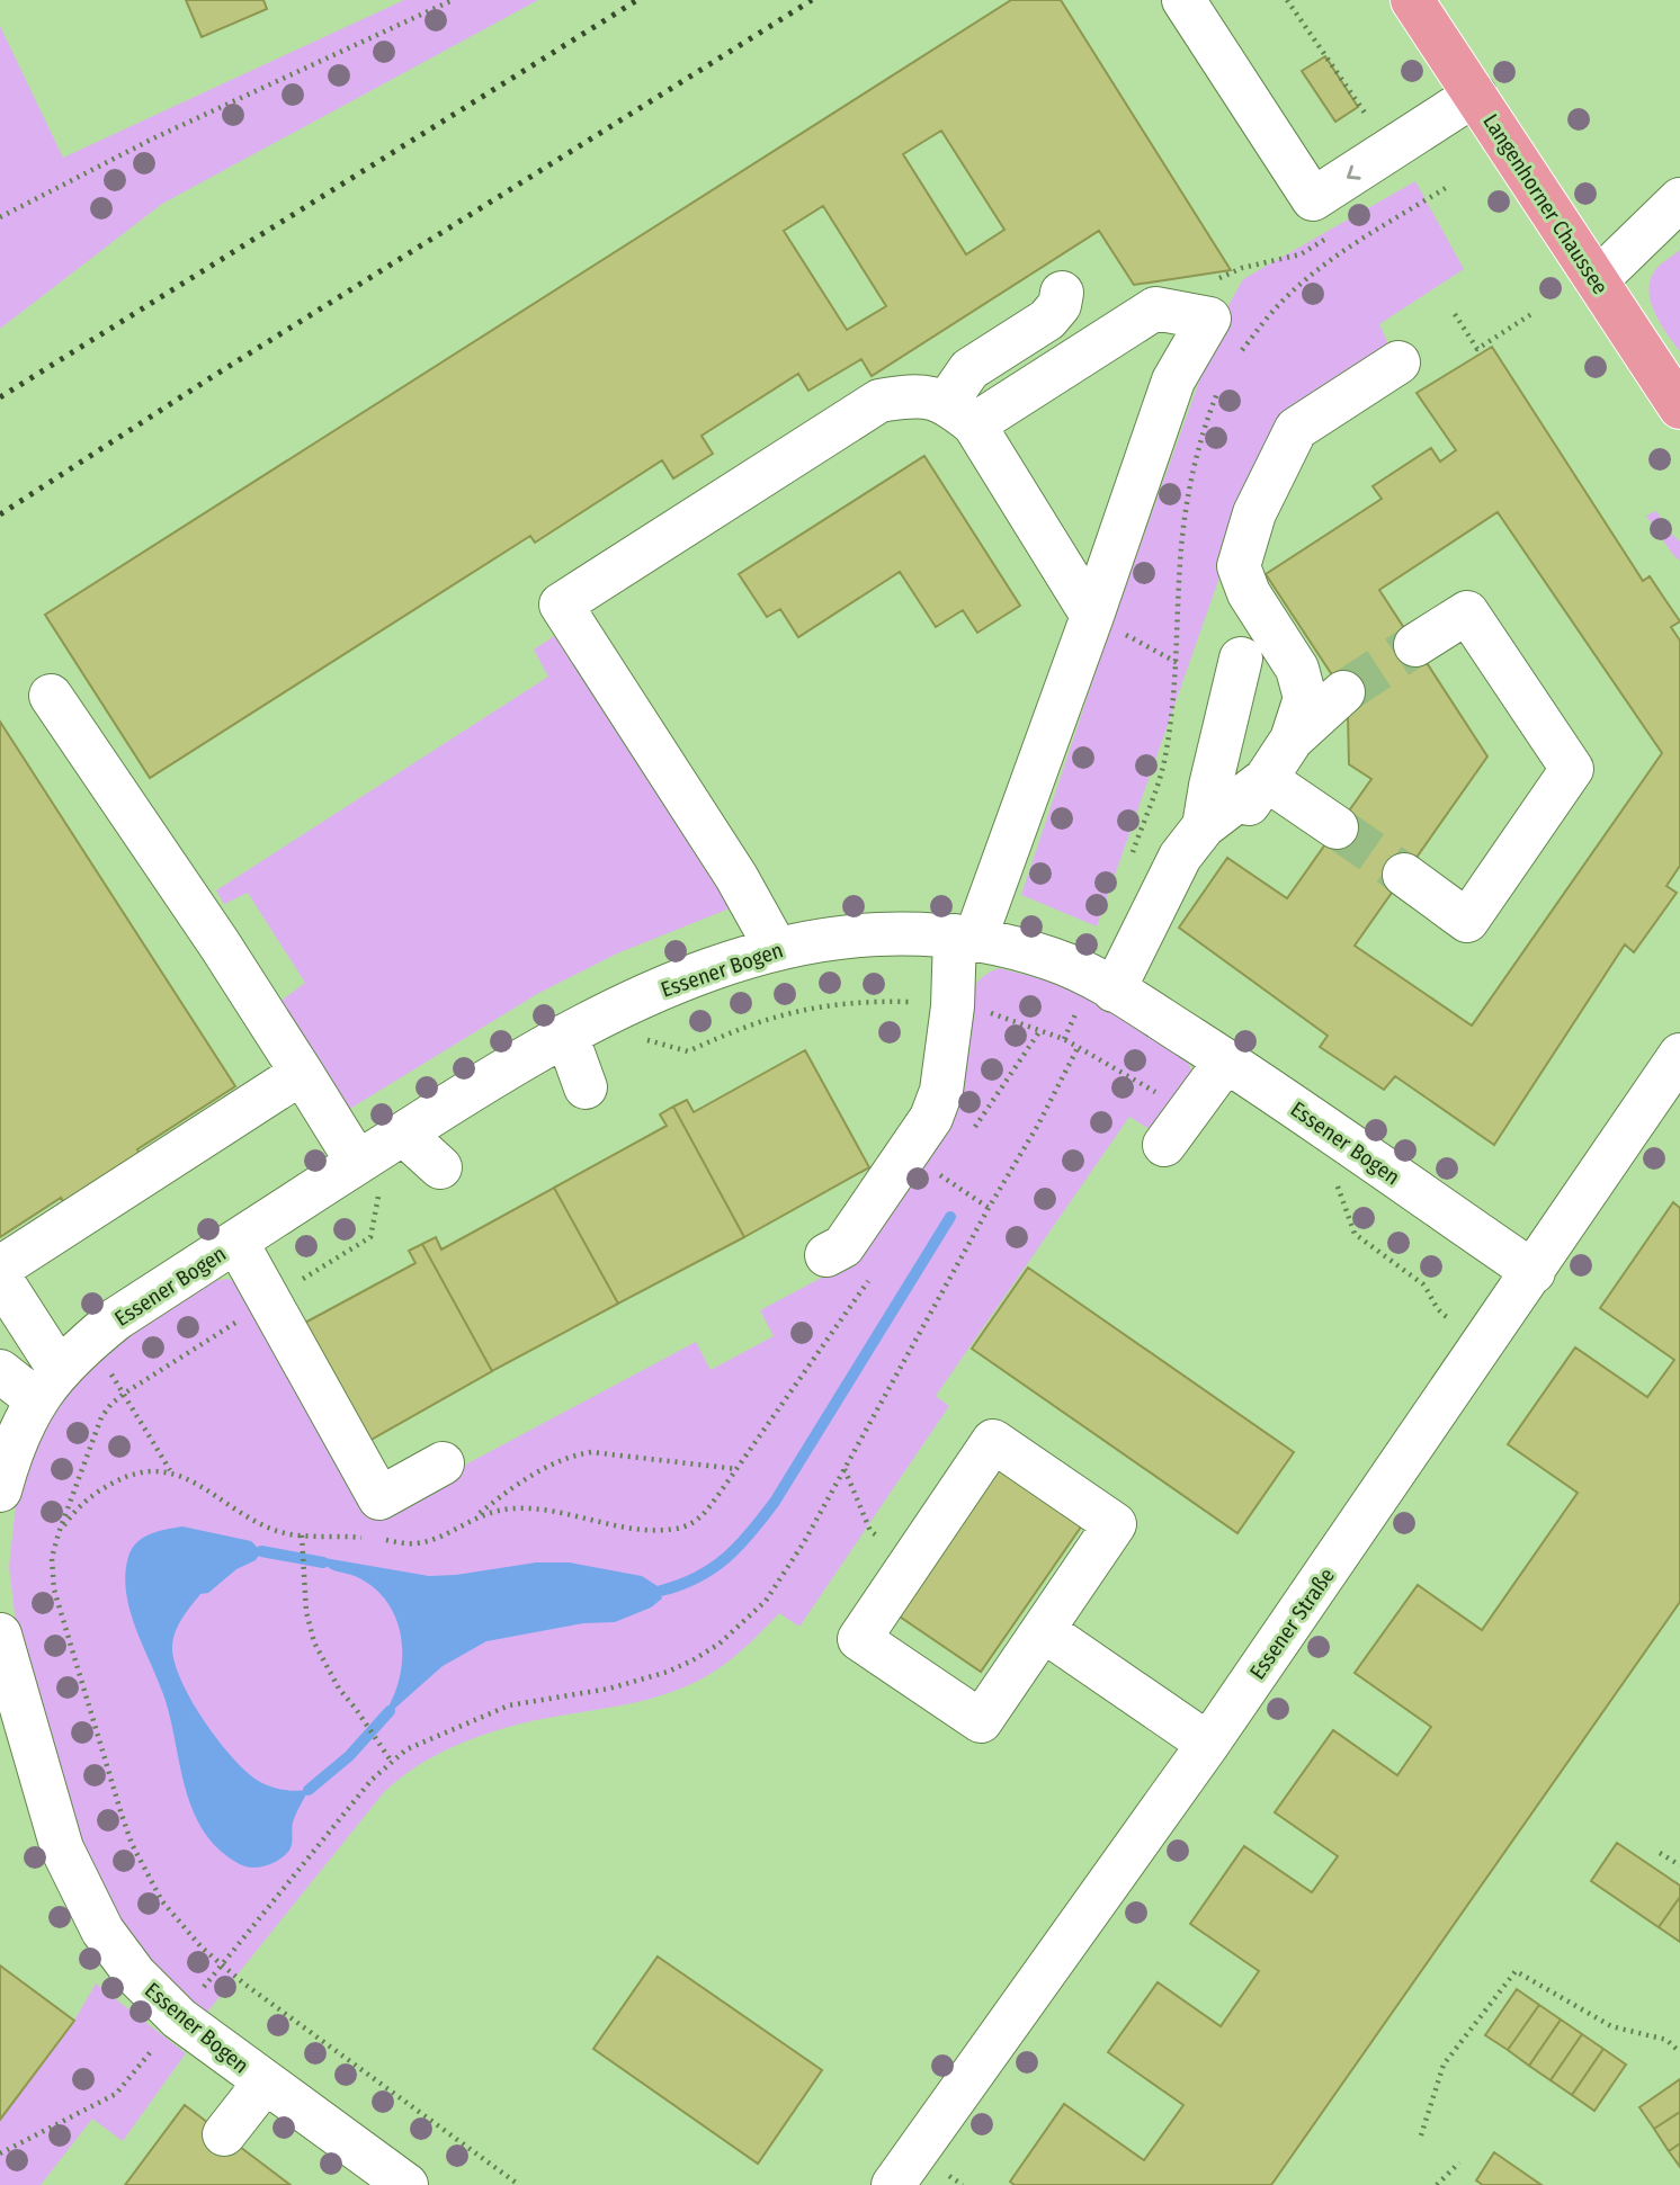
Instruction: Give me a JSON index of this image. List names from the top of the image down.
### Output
{
  "streets": {
    "main road": ["Langenhorner Chaussee"],
    "street": ["Essener Bogen", "Essener Straße"]
  },
  "crossings": [
    ["Essener Bogen", "Essener Straße"]
  ]
}
